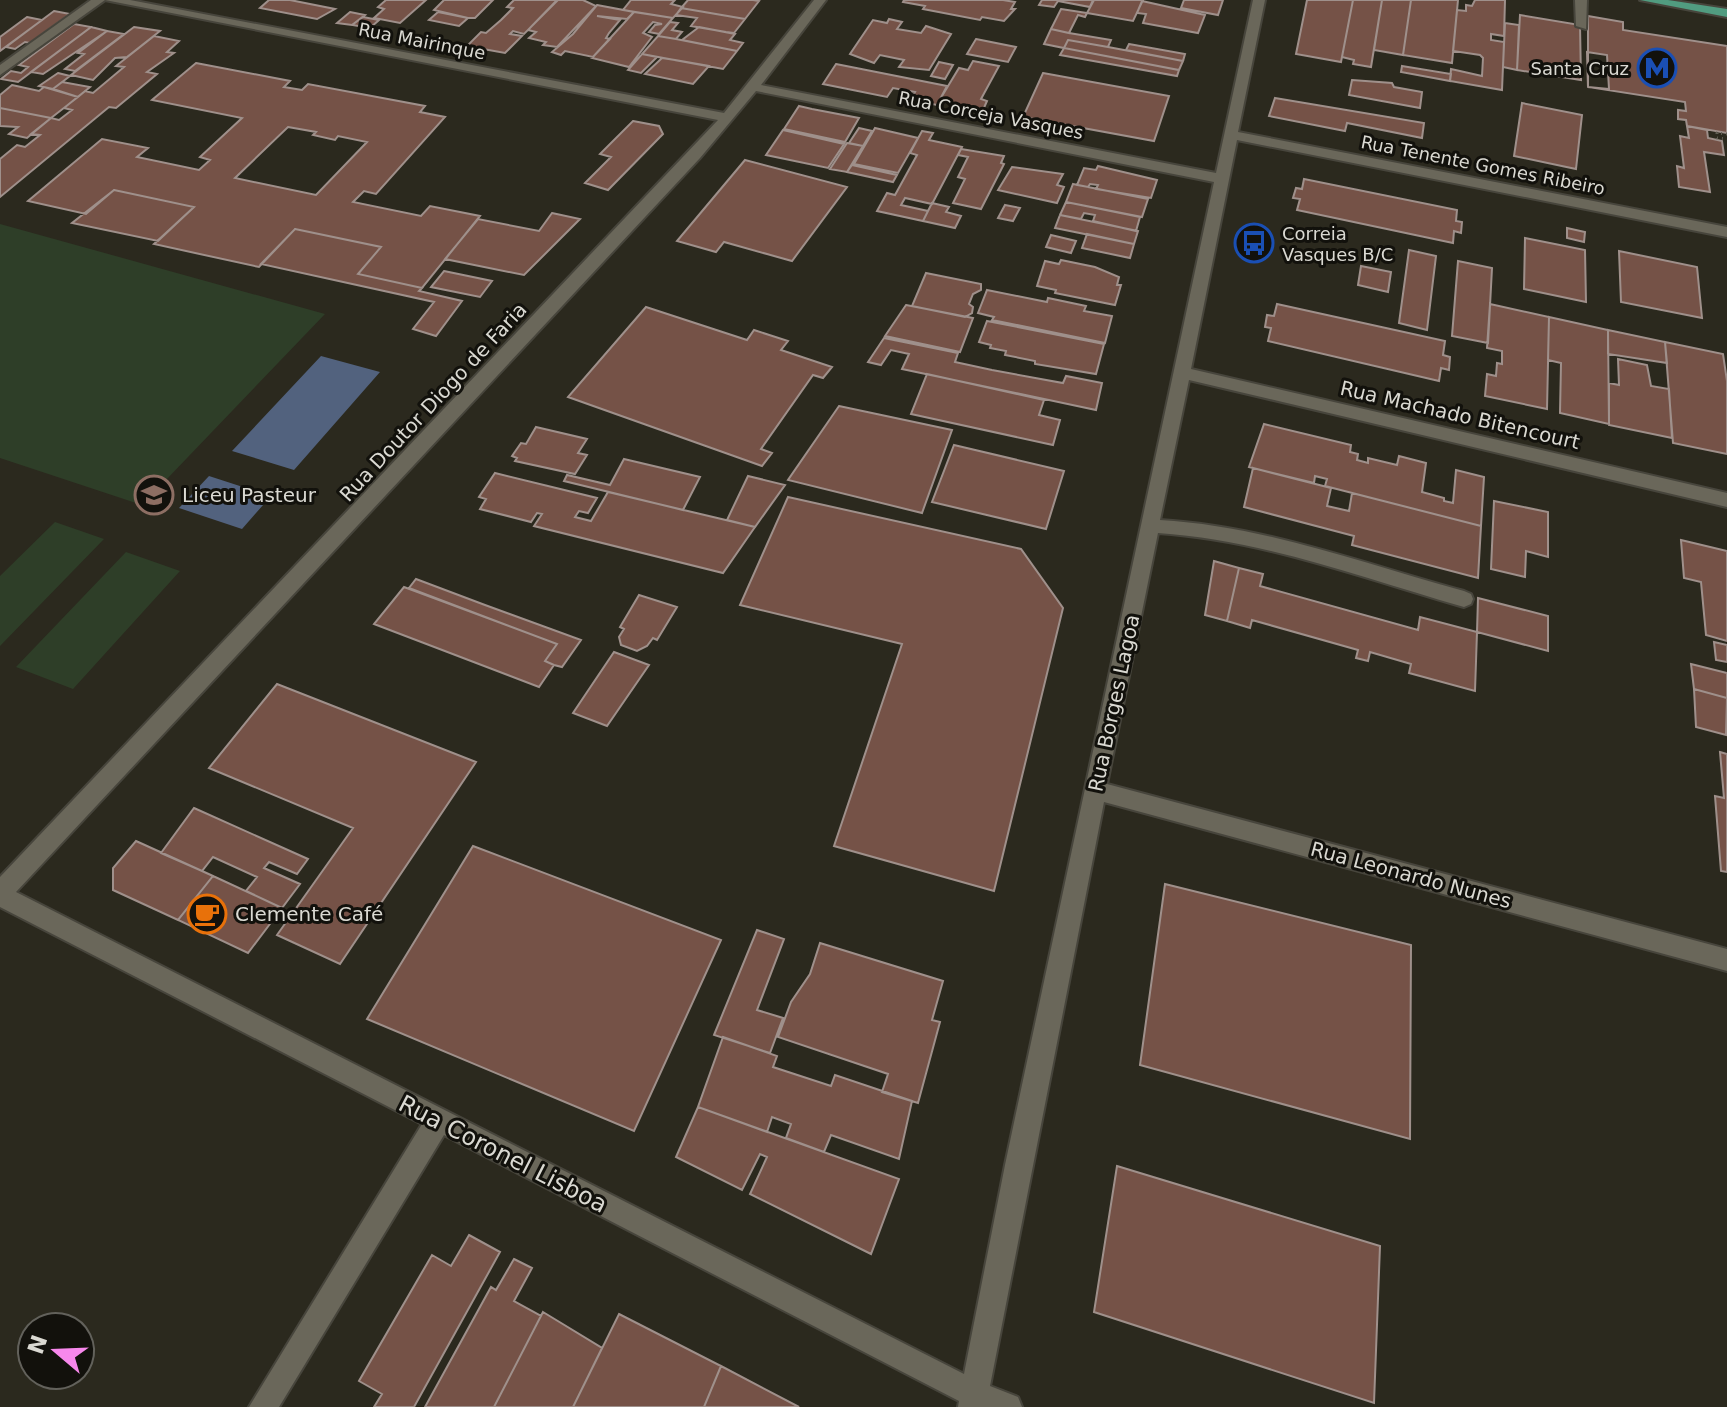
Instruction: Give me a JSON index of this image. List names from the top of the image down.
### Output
{
  "streets": {
    "street": [
      "Rua Mairinque",
      "Rua Corceja Vasques",
      "Rua Tenente Gomes Ribeiro",
      "Rua Doutor Diogo de Faria",
      "Rua Machado Bitencourt",
      "Rua Borges Lagoa",
      "Rua Leonardo Nunes",
      "Rua Coronel Lisboa"
    ]
  },
  "crossings": [
    ["Rua Mairinque", "Rua Doutor Diogo de Faria"],
    ["Rua Corceja Vasques", "Rua Doutor Diogo de Faria"],
    ["Rua Corceja Vasques", "Rua Borges Lagoa"],
    ["Rua Tenente Gomes Ribeiro", "Rua Borges Lagoa"],
    ["Rua Doutor Diogo de Faria", "Rua Coronel Lisboa"],
    ["Rua Machado Bitencourt", "Rua Borges Lagoa"],
    ["Rua Borges Lagoa", "Rua Leonardo Nunes"],
    ["Rua Borges Lagoa", "Rua Coronel Lisboa"]
  ],
  "places": {
    "metro station": ["Santa Cruz"],
    "bus stop": ["Correia Vasques B/C"],
    "school or university": ["Liceu Pasteur"],
    "cafe": ["Clemente Café"]
  },
  "north": "left"
}
